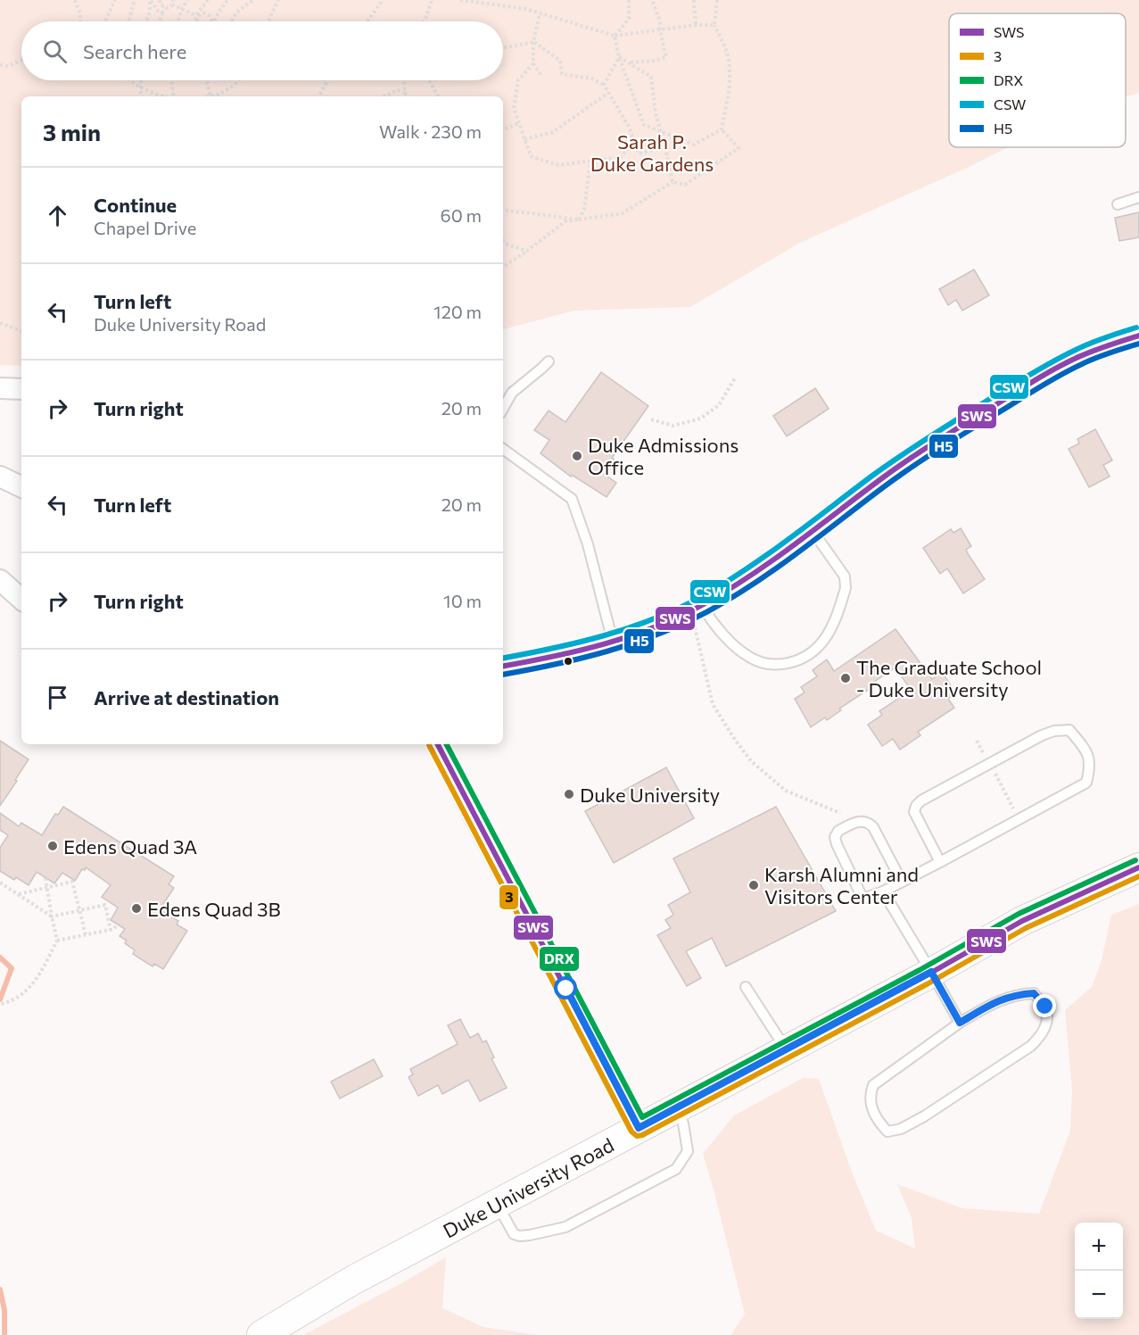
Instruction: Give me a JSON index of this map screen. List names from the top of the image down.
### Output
{
  "streets": {
    "main road": ["Duke University Road"]
  },
  "parks": ["Sarah P. Duke Gardens"],
  "places": [
    "Duke Admissions Office",
    "The Graduate School - Duke University",
    "Duke University",
    "Edens Quad 3A",
    "Karsh Alumni and Visitors Center",
    "Edens Quad 3B"
  ],
  "lines": [
    "transit line CSW",
    "transit line SWS",
    "transit line H5",
    "transit line DRX",
    "transit line 3"
  ],
  "legend": [
    "SWS",
    "3",
    "DRX",
    "CSW",
    "H5"
  ],
  "page": {
    "search": "Search here",
    "heading": ["3 min", "Walk · 230 m"],
    "list": [
      ["Continue", "Chapel Drive", "60 m"],
      ["Turn left", "Duke University Road", "120 m"],
      ["Turn right", "20 m"],
      ["Turn left", "20 m"],
      ["Turn right", "10 m"],
      "Arrive at destination"
    ],
    "map_buttons": ["+", "−"]
  }
}
